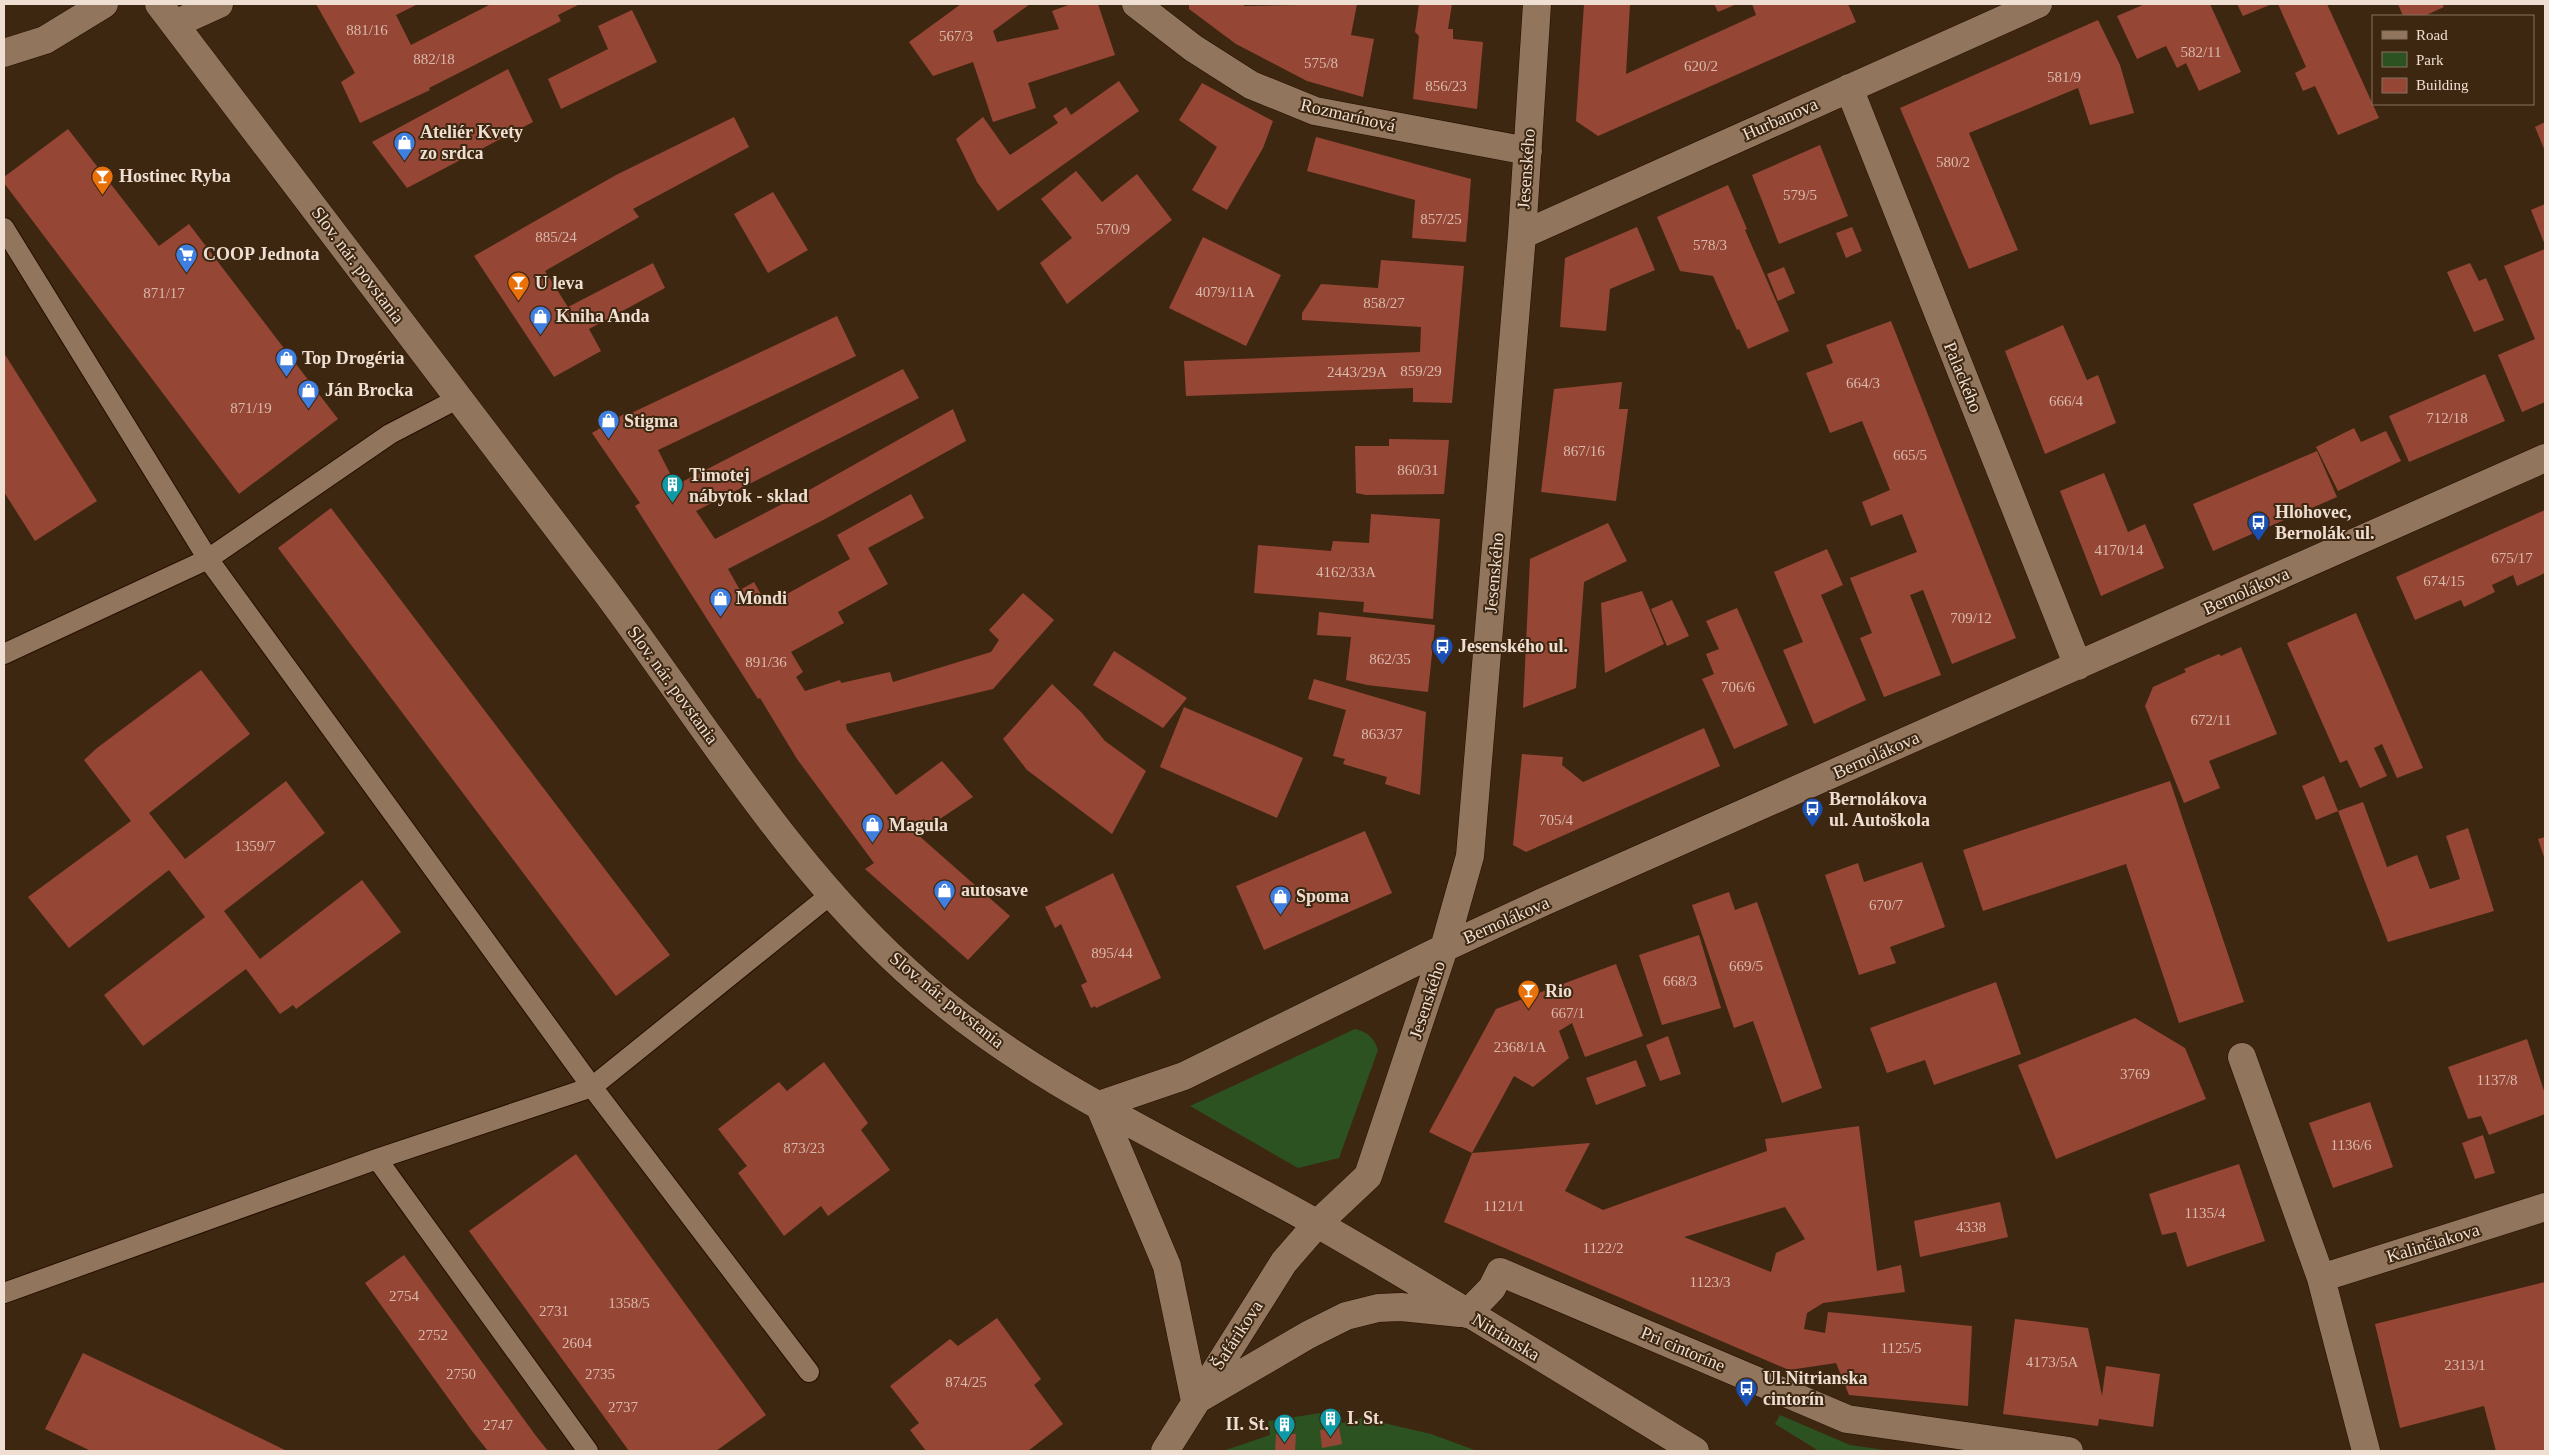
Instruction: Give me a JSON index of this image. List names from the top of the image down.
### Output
{
  "streets": {
    "street": [
      "Rozmarínová",
      "Hurbanova",
      "Jesenského",
      "Slov. nár. povstania",
      "Palackého",
      "Bernolákova",
      "Kalinčiakova",
      "Šafárikova",
      "Nitrianska",
      "Pri cintoríne"
    ]
  },
  "crossings": [
    ["Rozmarínová", "Jesenského"],
    ["Hurbanova", "Jesenského"],
    ["Hurbanova", "Palackého"],
    ["Jesenského", "Slov. nár. povstania"],
    ["Jesenského", "Bernolákova"],
    ["Jesenského", "Šafárikova"],
    ["Jesenského", "Nitrianska"],
    ["Slov. nár. povstania", "Bernolákova"],
    ["Slov. nár. povstania", "Šafárikova"],
    ["Slov. nár. povstania", "Nitrianska"],
    ["Palackého", "Bernolákova"],
    ["Šafárikova", "Nitrianska"],
    ["Nitrianska", "Pri cintoríne"]
  ],
  "places": {
    "shop": [
      "Ateliér Kvety zo srdca",
      "Kniha Anda",
      "Top Drogéria",
      "Ján Brocka",
      "Stigma",
      "Mondi",
      "Magula",
      "autosave",
      "Spoma"
    ],
    "bar": ["Hostinec Ryba", "U leva", "Rio"],
    "supermarket": ["COOP Jednota"],
    "building": ["Timotej nábytok - sklad", "I. St.", "II. St."],
    "bus stop": [
      "Hlohovec, Bernolák. ul.",
      "Jesenského ul.",
      "Bernolákova ul. Autoškola",
      "Ul.Nitrianska cintorín"
    ]
  },
  "house_numbers": [
    "881/16",
    "567/3",
    "582/11",
    "882/18",
    "575/8",
    "620/2",
    "581/9",
    "856/23",
    "580/2",
    "579/5",
    "857/25",
    "570/9",
    "885/24",
    "578/3",
    "4079/11A",
    "871/17",
    "858/27",
    "859/29",
    "2443/29A",
    "664/3",
    "666/4",
    "871/19",
    "712/18",
    "867/16",
    "665/5",
    "860/31",
    "4170/14",
    "675/17",
    "4162/33A",
    "674/15",
    "709/12",
    "862/35",
    "891/36",
    "706/6",
    "672/11",
    "863/37",
    "705/4",
    "1359/7",
    "670/7",
    "895/44",
    "669/5",
    "668/3",
    "667/1",
    "2368/1A",
    "3769",
    "1137/8",
    "1136/6",
    "873/23",
    "1121/1",
    "1135/4",
    "4338",
    "1122/2",
    "1123/3",
    "2754",
    "1358/5",
    "2731",
    "2752",
    "2604",
    "1125/5",
    "4173/5A",
    "2313/1",
    "2750",
    "2735",
    "874/25",
    "2737",
    "2747"
  ],
  "legend": ["Road", "Park", "Building"]
}
